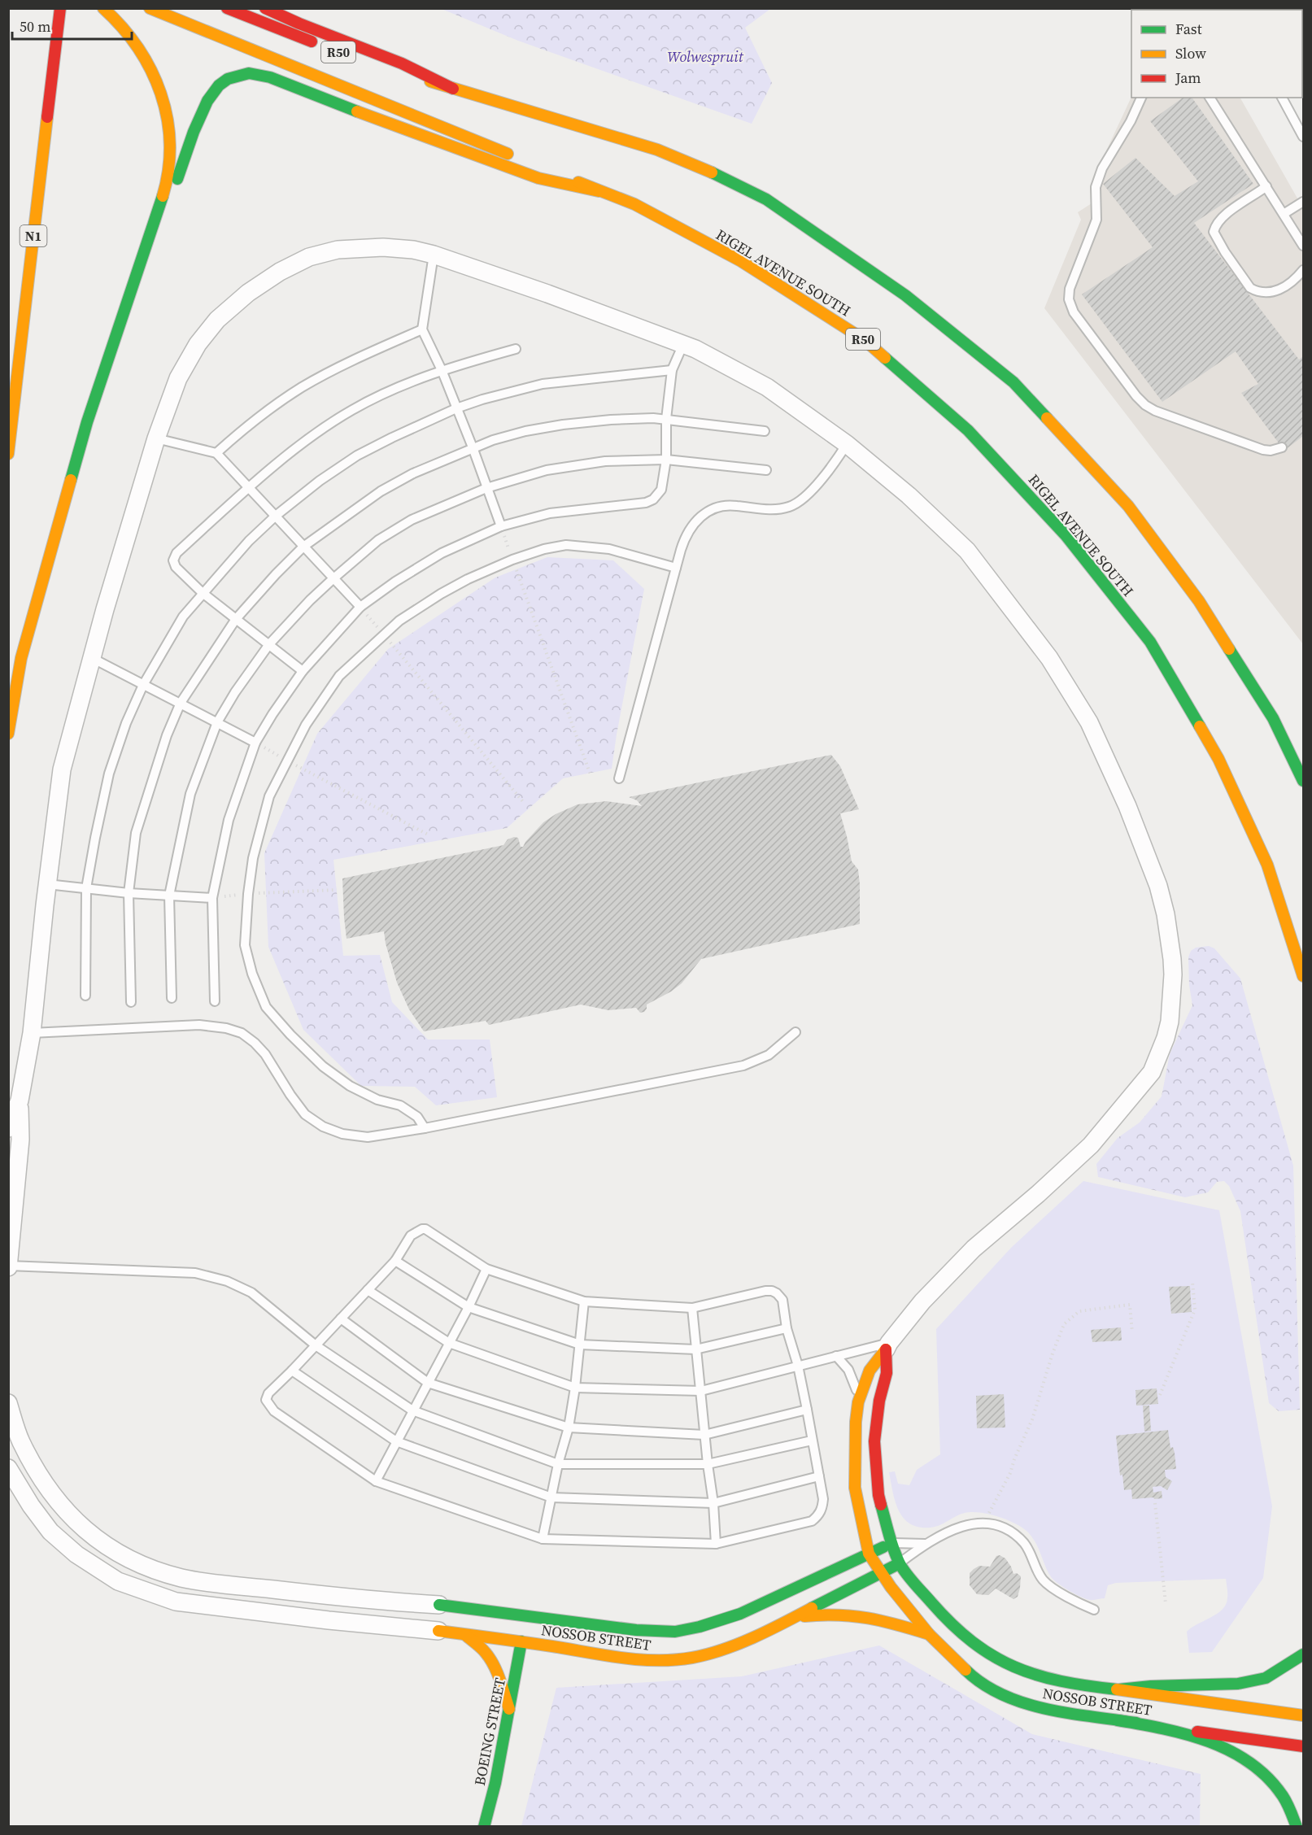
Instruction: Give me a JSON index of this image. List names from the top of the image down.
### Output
{
  "streets": {
    "main road": [
      "R50",
      "N1",
      "RIGEL AVENUE SOUTH",
      "NOSSOB STREET",
      "BOEING STREET"
    ]
  },
  "crossings": [
    ["NOSSOB STREET", "BOEING STREET"]
  ],
  "parks": ["Wolwespruit"],
  "legend": ["Fast", "Slow", "Jam"],
  "scale_bar": "50 m"
}
